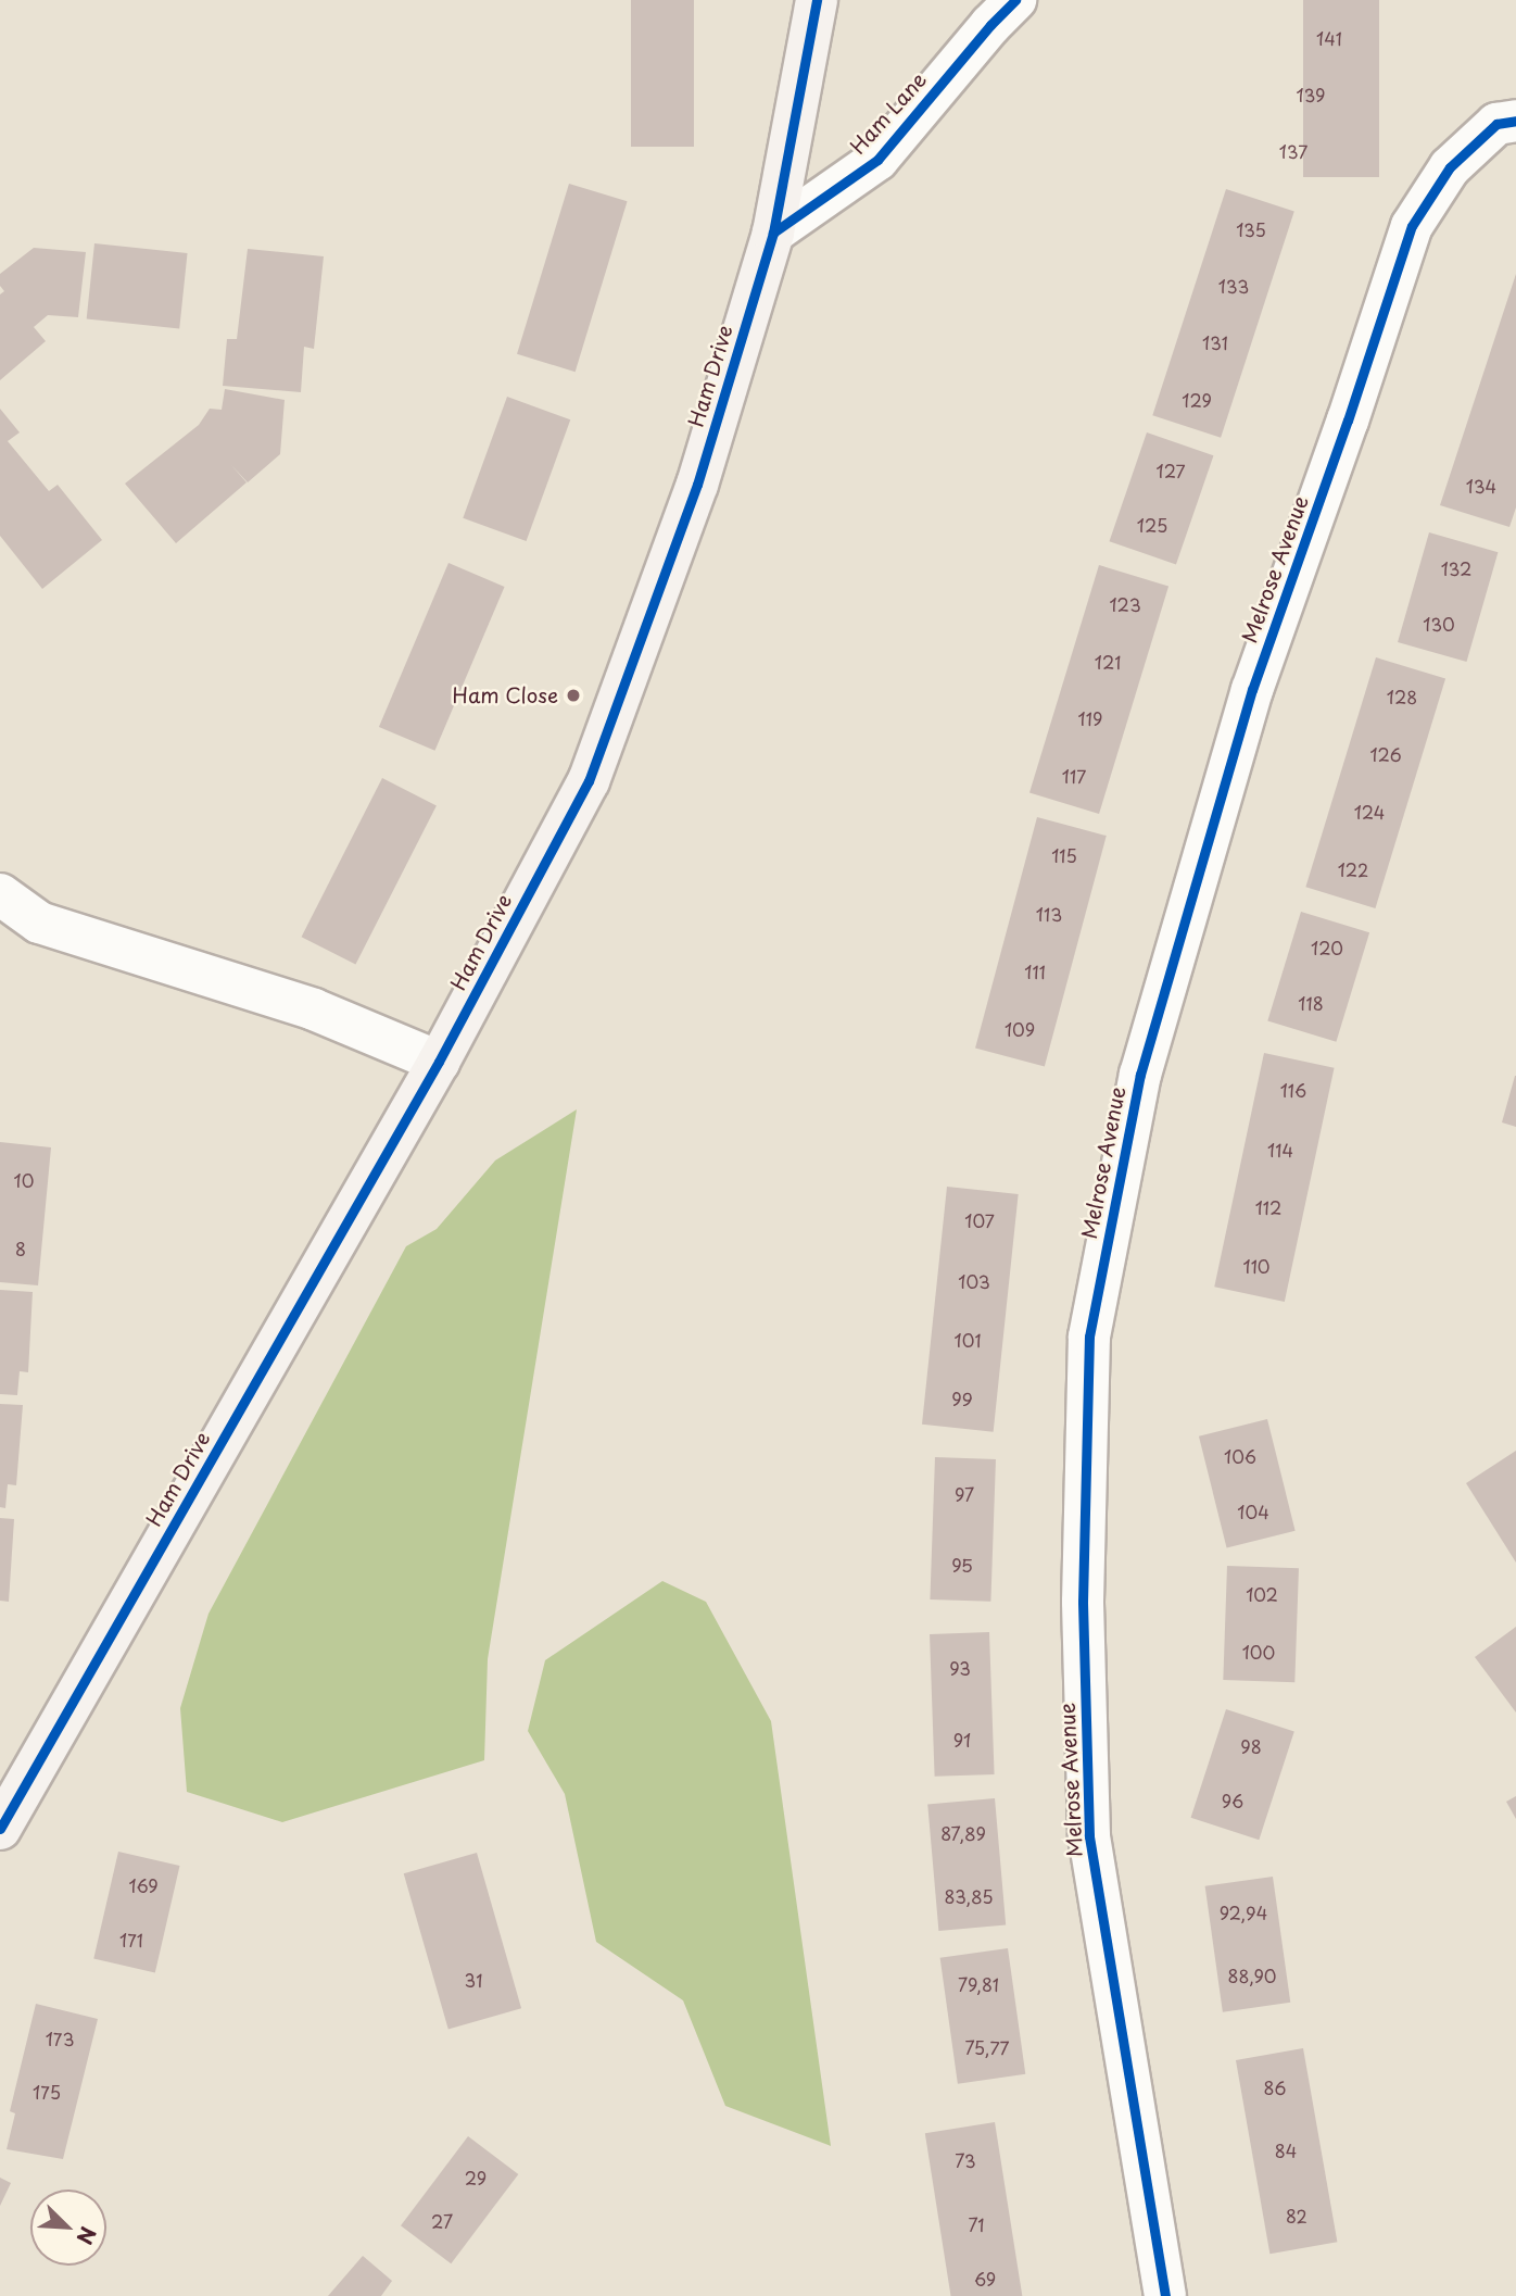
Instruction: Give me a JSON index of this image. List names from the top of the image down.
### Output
{
  "streets": {
    "street": ["Ham Lane", "Ham Drive", "Melrose Avenue"]
  },
  "crossings": [
    ["Ham Lane", "Ham Drive"]
  ],
  "places": ["Ham Close"],
  "house_numbers": [
    "141",
    "139",
    "137",
    "135",
    "133",
    "131",
    "129",
    "127",
    "134",
    "125",
    "132",
    "123",
    "130",
    "121",
    "128",
    "119",
    "126",
    "117",
    "124",
    "115",
    "122",
    "113",
    "120",
    "111",
    "118",
    "109",
    "116",
    "114",
    "10",
    "112",
    "107",
    "8",
    "110",
    "103",
    "101",
    "99",
    "106",
    "97",
    "104",
    "95",
    "102",
    "100",
    "93",
    "91",
    "98",
    "96",
    "87,89",
    "169",
    "83,85",
    "92,94",
    "171",
    "88,90",
    "31",
    "79,81",
    "173",
    "75,77",
    "86",
    "175",
    "84",
    "73",
    "29",
    "82",
    "27",
    "71",
    "69"
  ],
  "north": "bottom right"
}
